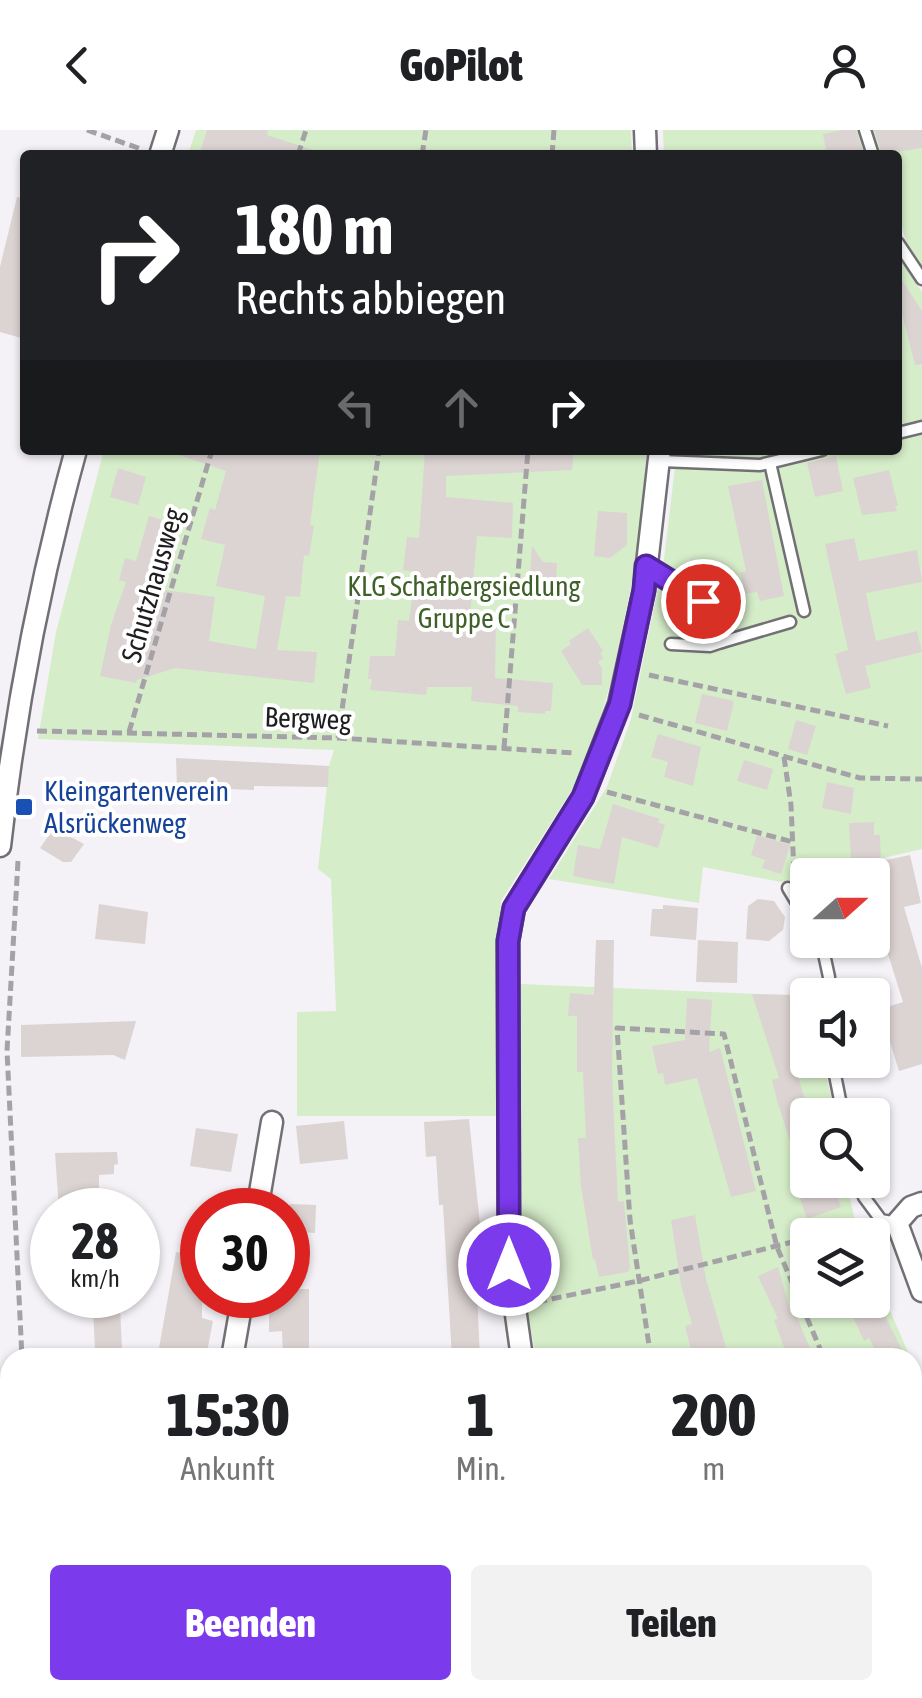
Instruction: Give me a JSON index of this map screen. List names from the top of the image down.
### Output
{
  "streets": {
    "path": ["Schutzhausweg", "Bergweg"]
  },
  "crossings": [
    ["Schutzhausweg", "Bergweg"]
  ],
  "parks": ["KLG Schafbergsiedlung Gruppe C"],
  "places": {
    "transit": ["Kleingartenverein Alsrückenweg"]
  },
  "north": "right",
  "page": {
    "header": "GoPilot",
    "turn": ["180 m", "Rechts abbiegen"],
    "speed": "28 km/h",
    "limit": "30",
    "eta": [
      "15:30",
      "Ankunft",
      "1",
      "Min.",
      "200",
      "m"
    ],
    "buttons": ["Beenden", "Teilen"]
  }
}
